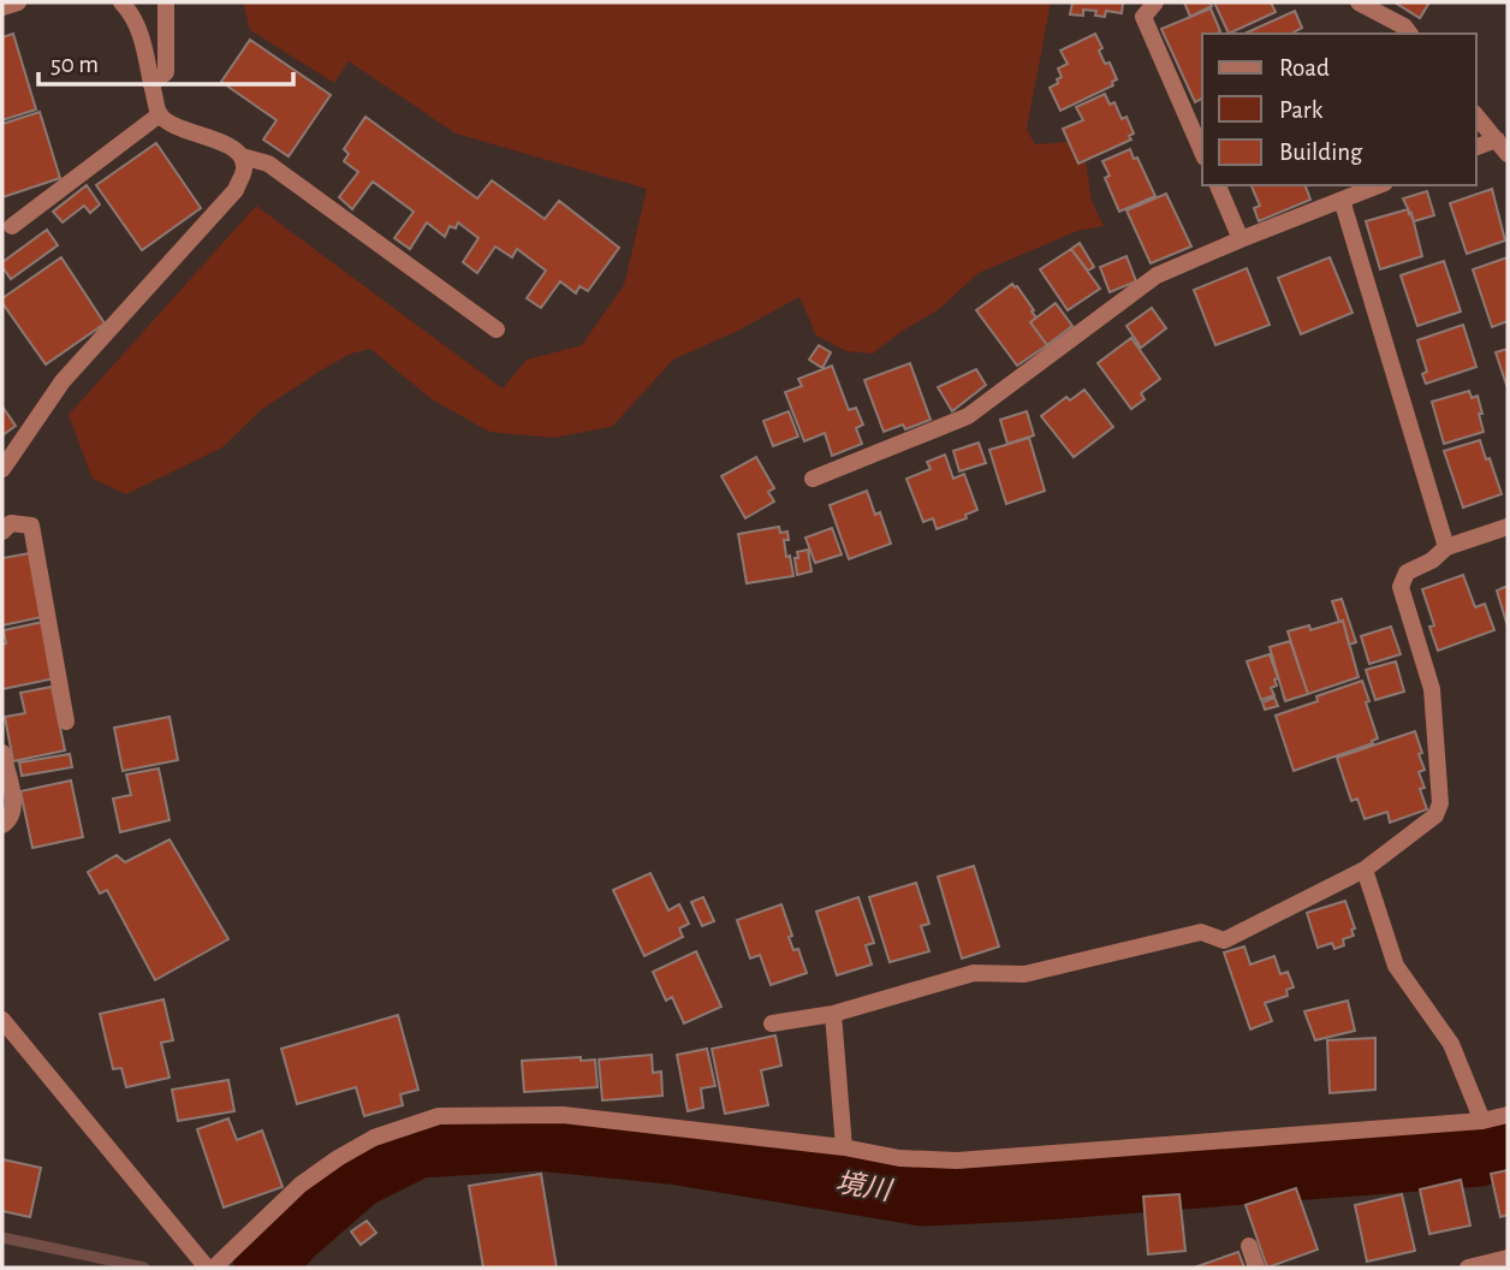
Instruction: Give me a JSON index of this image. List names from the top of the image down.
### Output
{
  "water": ["境川"],
  "legend": ["Road", "Park", "Building"],
  "scale_bar": "50 m"
}
